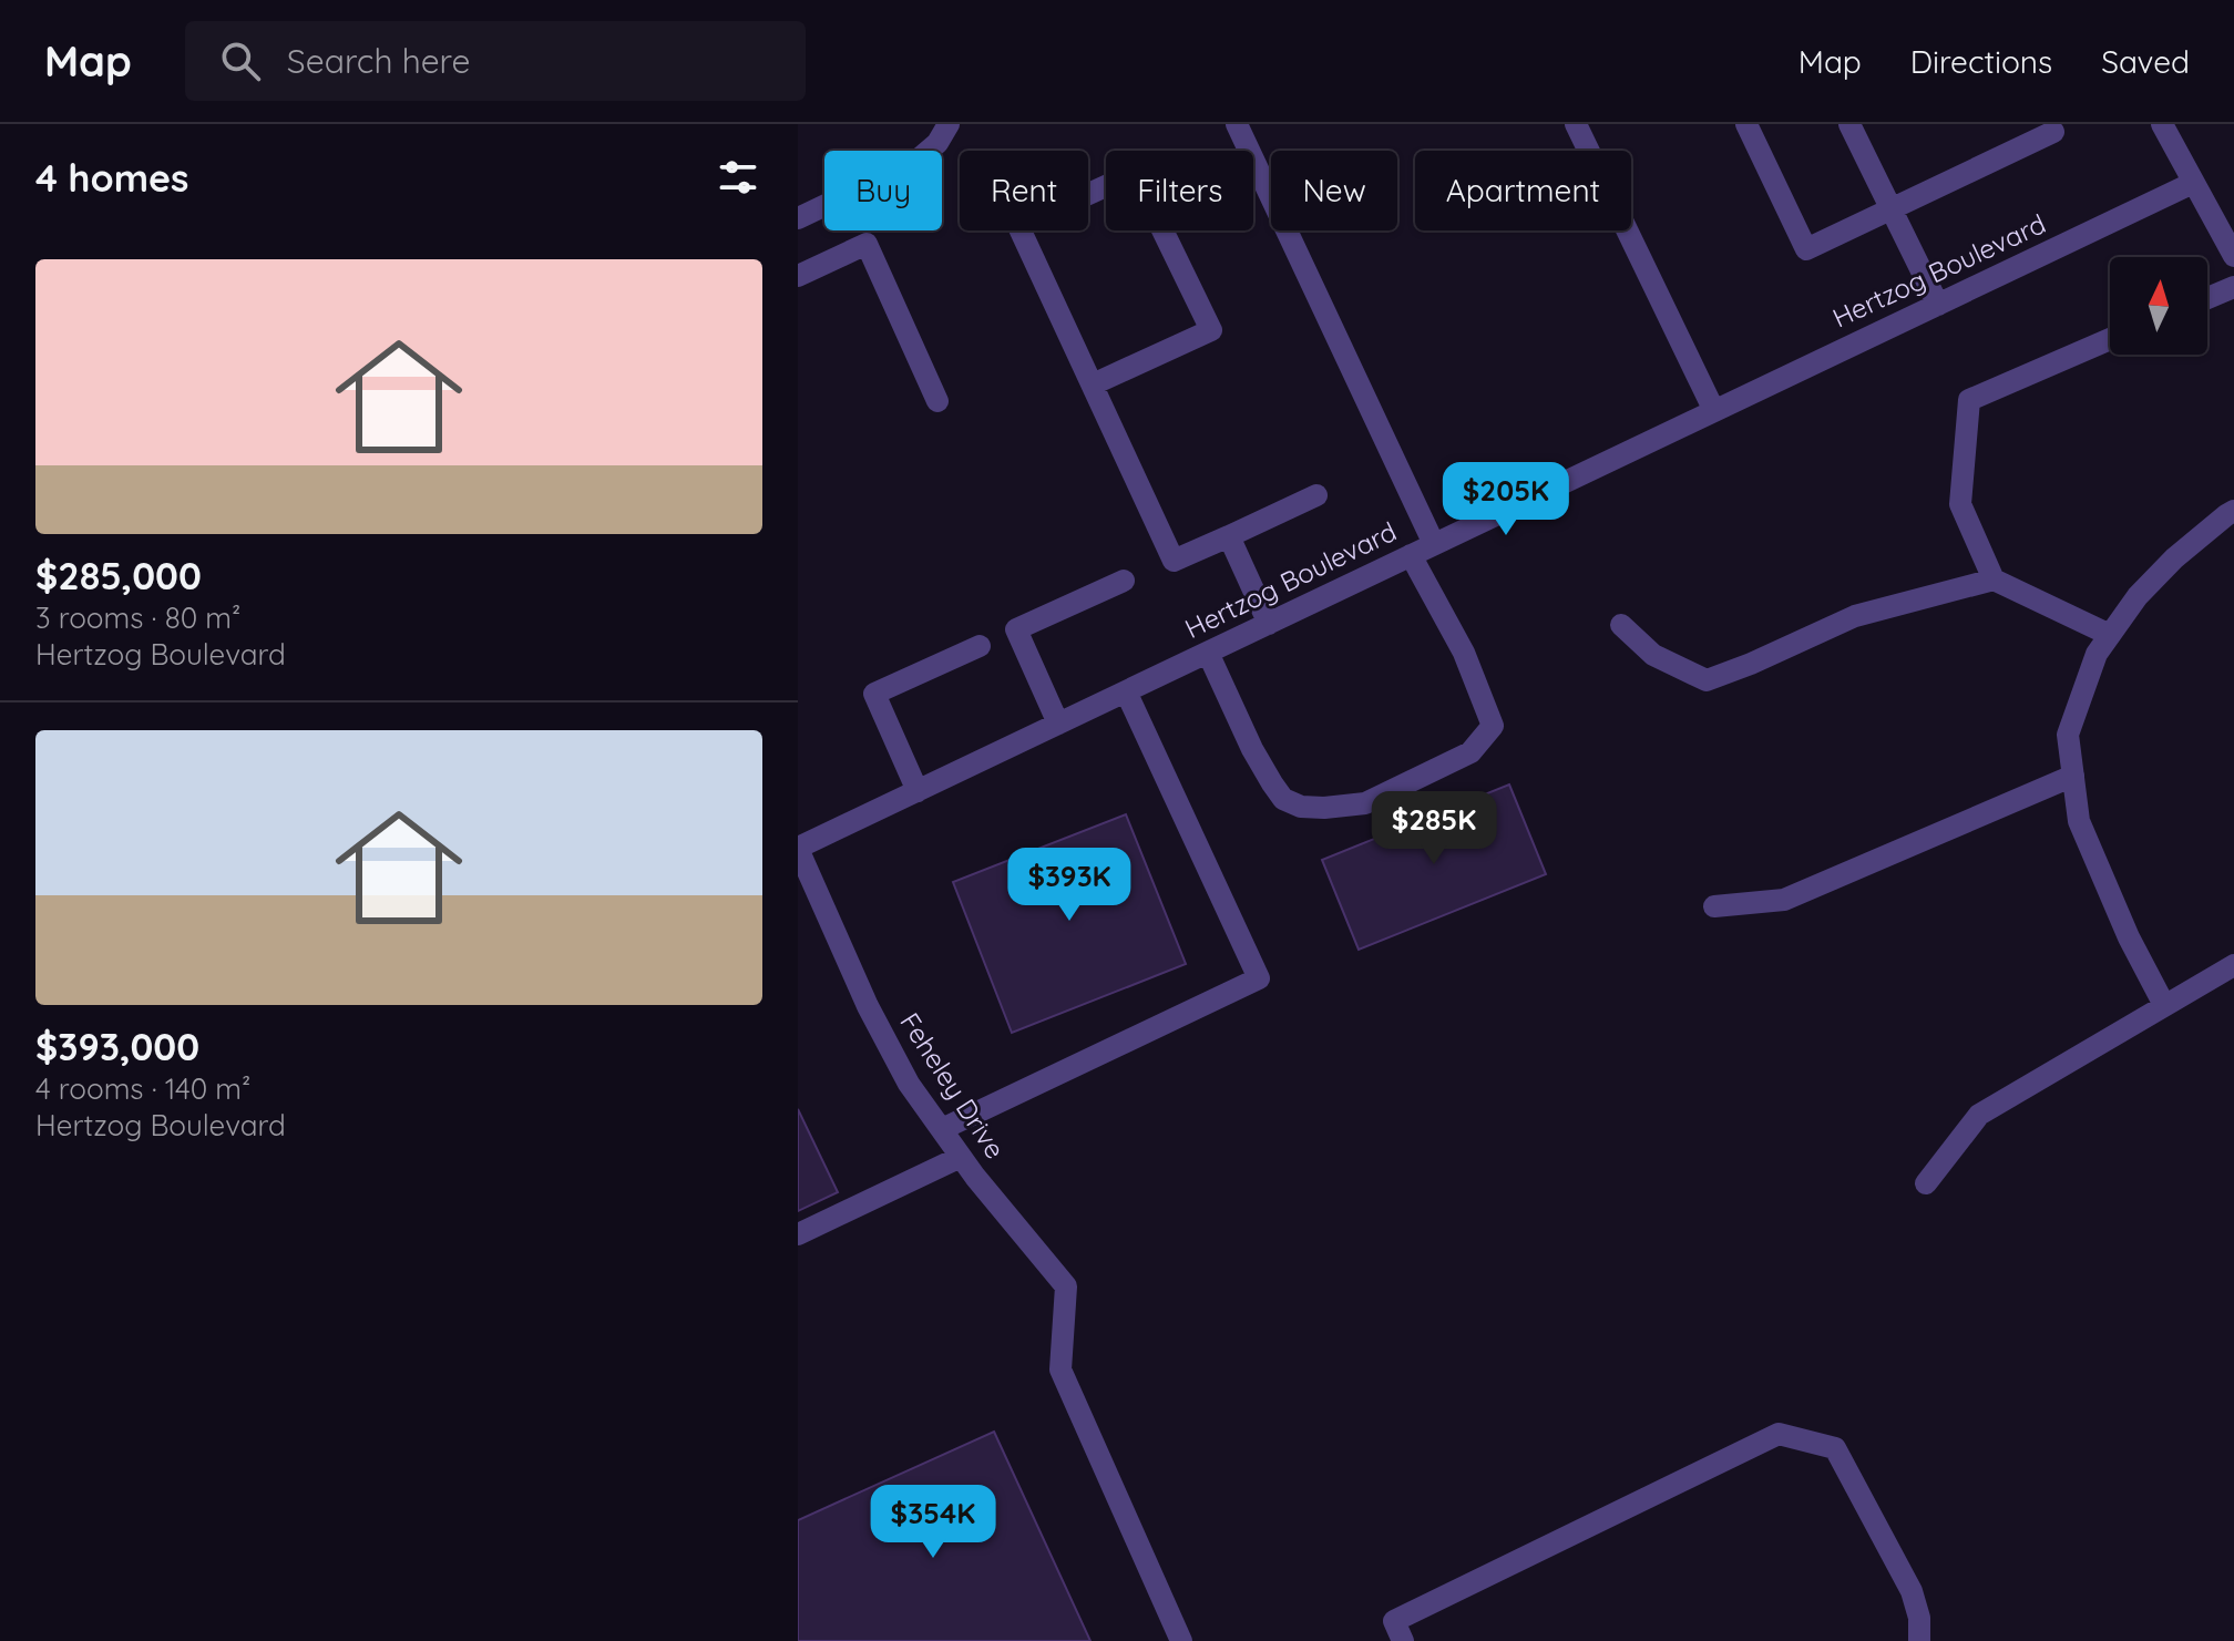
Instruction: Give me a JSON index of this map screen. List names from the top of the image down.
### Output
{
  "streets": {
    "street": ["Hertzog Boulevard", "Feheley Drive"]
  },
  "crossings": [
    ["Hertzog Boulevard", "Feheley Drive"]
  ],
  "north": "top",
  "page": {
    "header": "Map",
    "search": "Search here",
    "nav": ["Map", "Directions", "Saved"],
    "heading": "4 homes",
    "chip": [
      "Buy",
      "Rent",
      "Filters",
      "New",
      "Apartment"
    ],
    "list": [
      {
        "name": "$285,000",
        "note": "3 rooms · 80 m² · Hertzog Boulevard"
      },
      {
        "name": "$393,000",
        "note": "4 rooms · 140 m² · Hertzog Boulevard"
      }
    ],
    "price": [
      "$205K",
      "$285K",
      "$393K",
      "$354K"
    ]
  }
}
